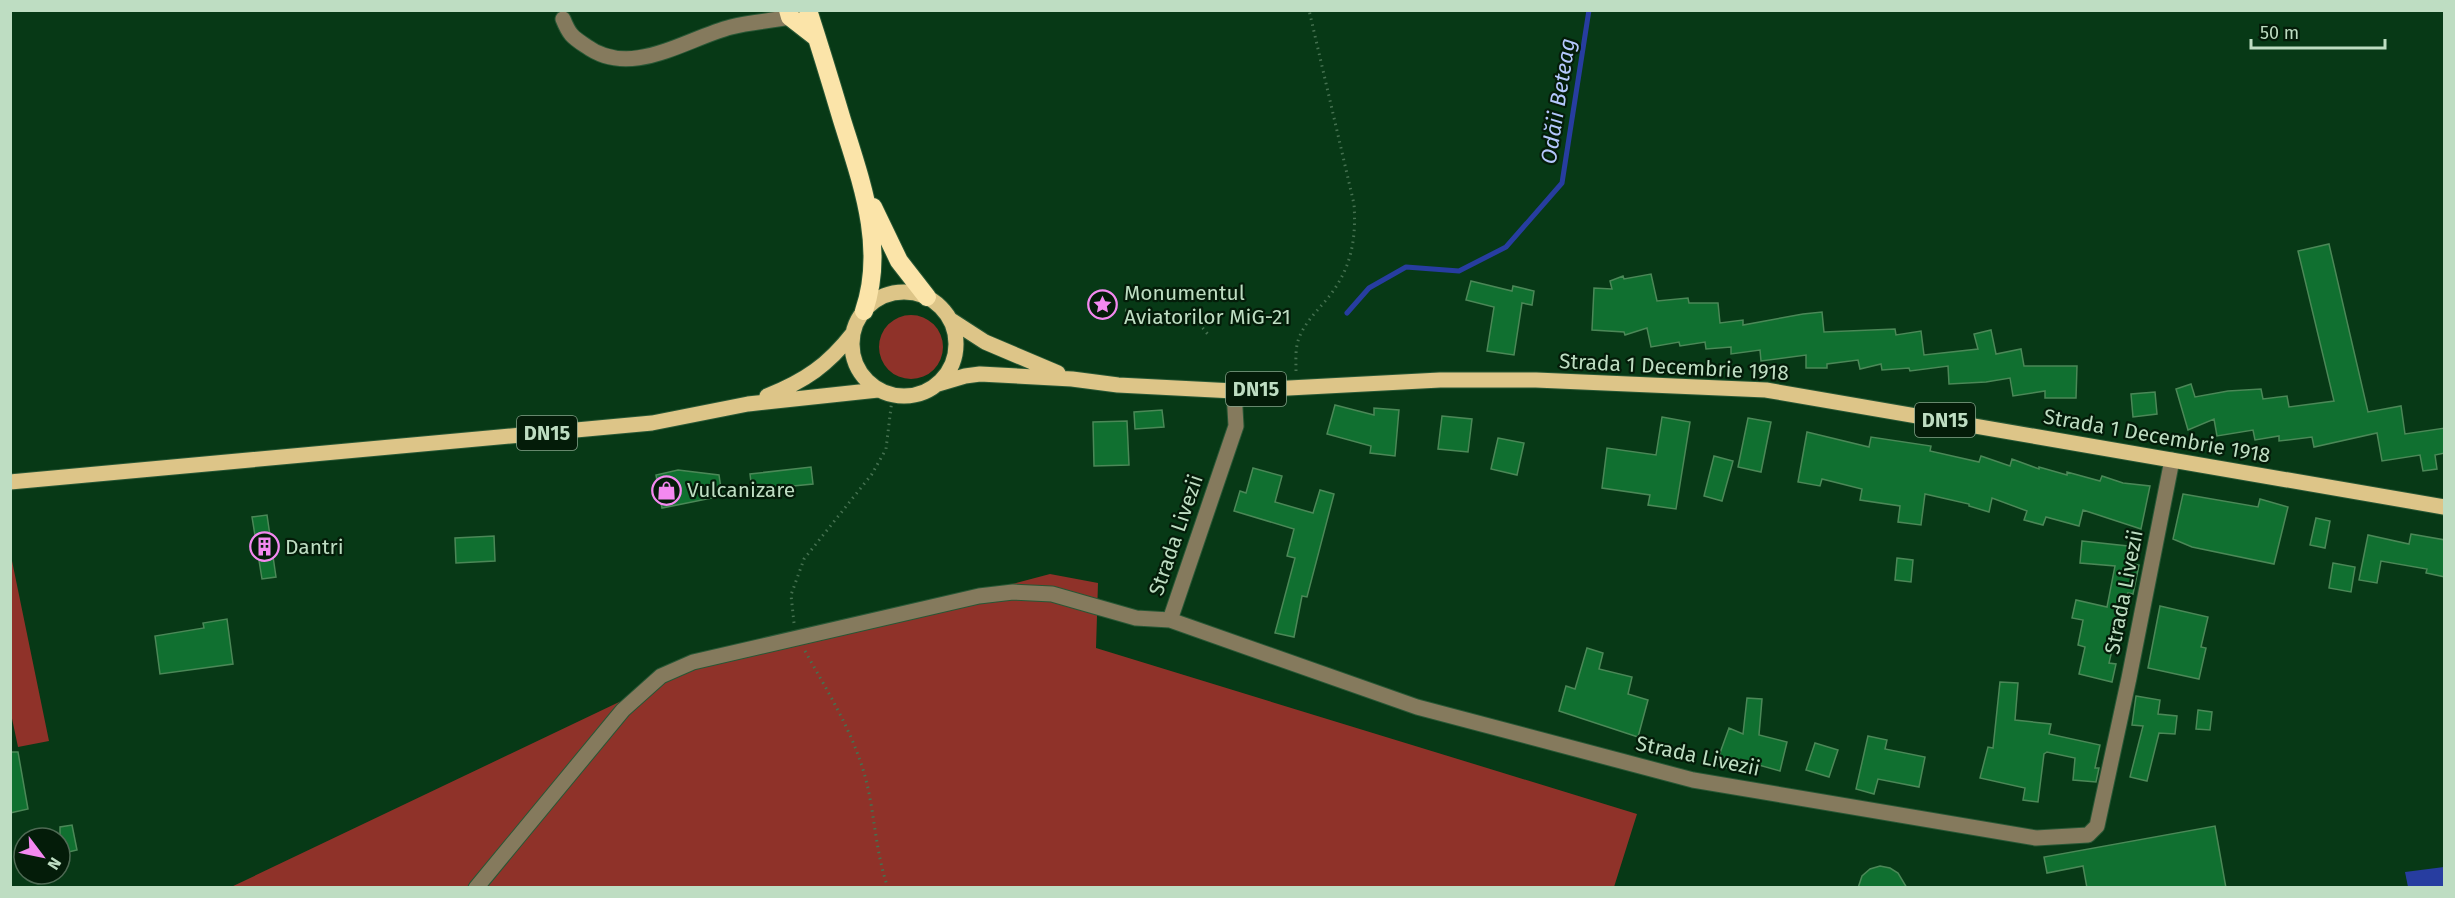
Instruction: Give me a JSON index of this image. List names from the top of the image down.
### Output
{
  "streets": {
    "main road": ["Strada 1 Decembrie 1918", "DN15"],
    "street": ["Strada Livezii"]
  },
  "crossings": [
    ["Strada 1 Decembrie 1918", "DN15"],
    ["Strada 1 Decembrie 1918", "Strada Livezii"]
  ],
  "water": ["Odăii Beteag"],
  "places": {
    "place": ["Monumentul Aviatorilor MiG-21"],
    "shop": ["Vulcanizare"],
    "building": ["Dantri"]
  },
  "scale_bar": "50 m",
  "north": "bottom right"
}
